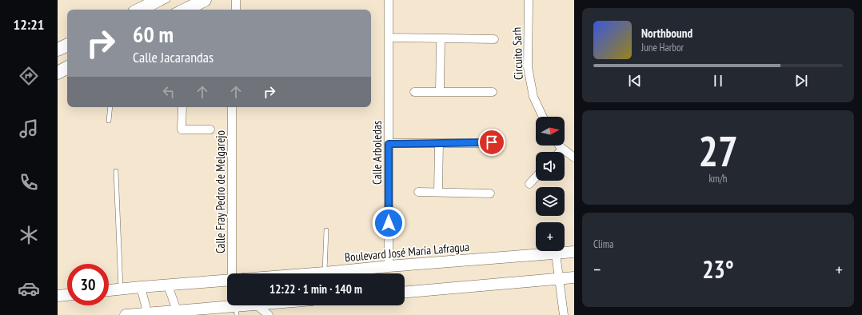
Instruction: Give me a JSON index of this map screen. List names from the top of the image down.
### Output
{
  "streets": {
    "main road": ["Boulevard José María Lafragua"],
    "street": ["Circuito Sarh", "Calle Arboledas", "Calle Fray Pedro de Melgarejo"]
  },
  "crossings": [
    ["Calle Arboledas", "Boulevard José María Lafragua"]
  ],
  "north": "right",
  "page": {
    "tabs": "12:21",
    "turn": ["60 m", "Calle Jacarandas"],
    "song": ["Northbound", "June Harbor"],
    "tile": [
      ["27", "km/h"],
      "Clima"
    ],
    "map_buttons": "+",
    "heat": ["−", "23°", "+"],
    "limit": "30",
    "trip": "12:22 · 1 min · 140 m"
  }
}
